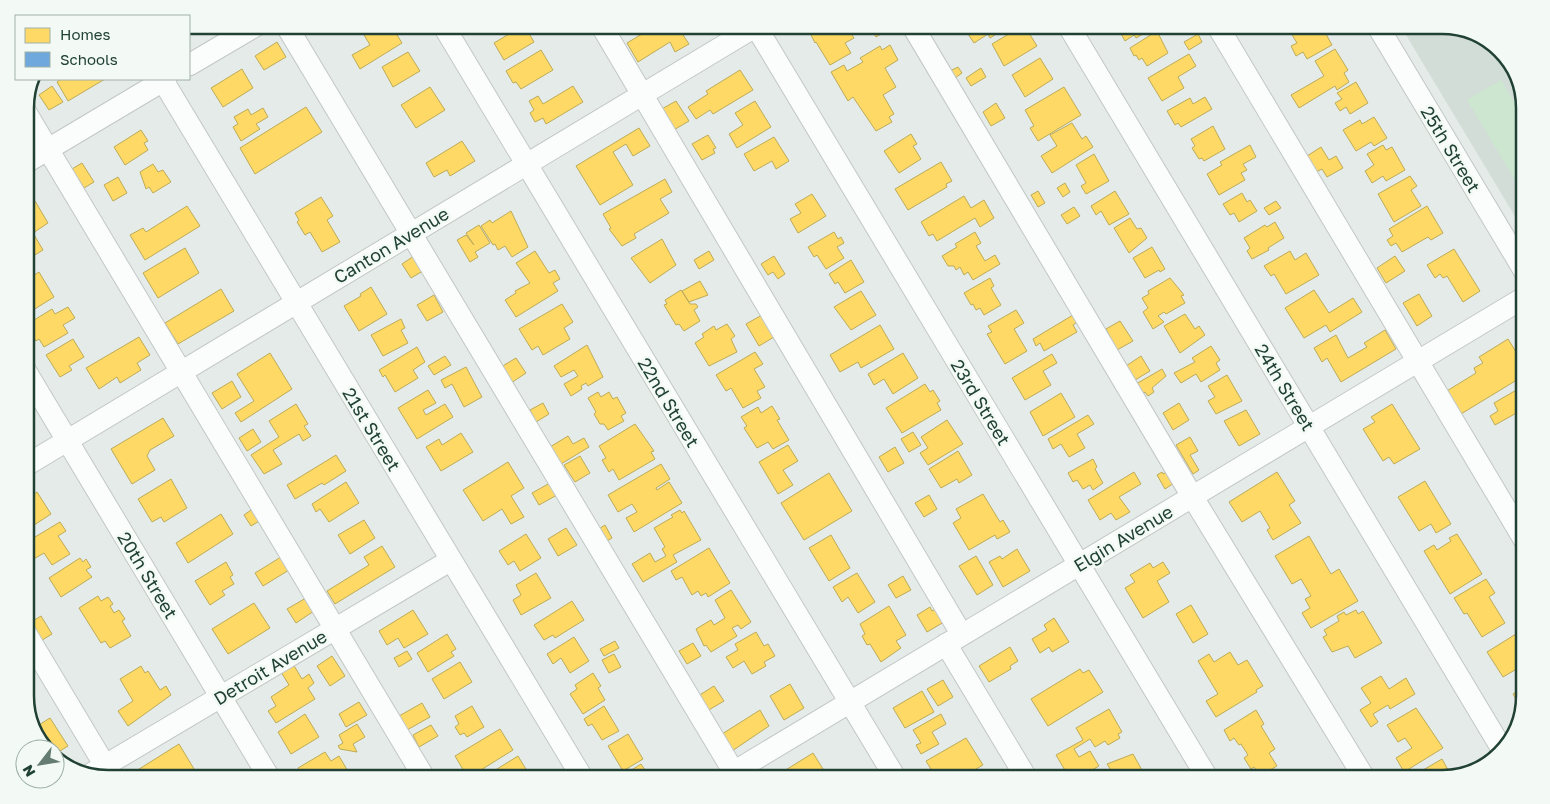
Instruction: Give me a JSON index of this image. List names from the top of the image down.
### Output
{
  "streets": {
    "street": [
      "25th Street",
      "Canton Avenue",
      "24th Street",
      "22nd Street",
      "23rd Street",
      "21st Street",
      "Elgin Avenue",
      "20th Street",
      "Detroit Avenue"
    ]
  },
  "crossings": [
    ["Canton Avenue", "22nd Street"],
    ["Canton Avenue", "21st Street"],
    ["Canton Avenue", "20th Street"],
    ["24th Street", "Elgin Avenue"],
    ["22nd Street", "Elgin Avenue"],
    ["23rd Street", "Elgin Avenue"],
    ["21st Street", "Detroit Avenue"],
    ["20th Street", "Detroit Avenue"]
  ],
  "legend": ["Homes", "Schools"],
  "north": "bottom left"
}
